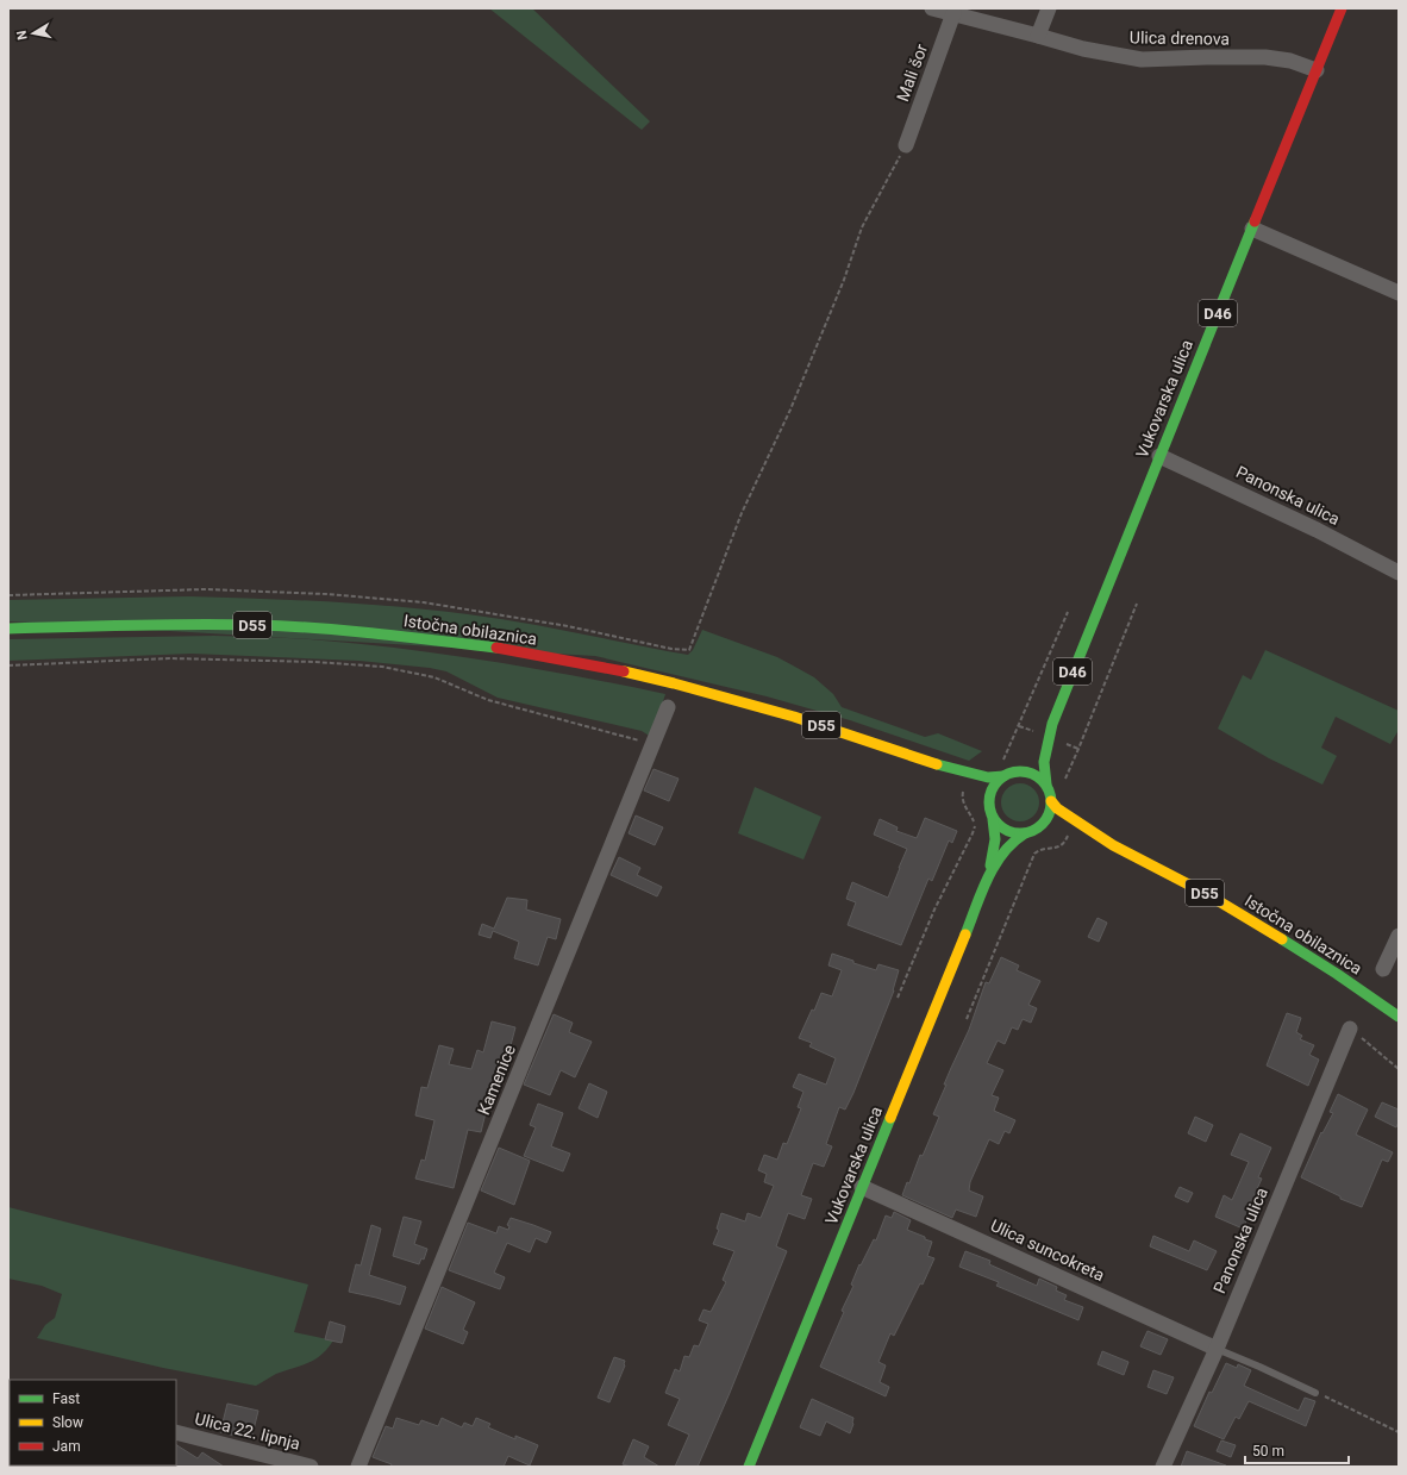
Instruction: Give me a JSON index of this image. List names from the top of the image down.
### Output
{
  "streets": {
    "main road": [
      "D46",
      "Vukovarska ulica",
      "D55",
      "Istočna obilaznica"
    ],
    "street": [
      "Ulica drenova",
      "Mali šor",
      "Panonska ulica",
      "Kamenice",
      "Ulica suncokreta",
      "Ulica 22. lipnja"
    ]
  },
  "crossings": [
    ["Ulica drenova", "Mali šor"],
    ["Ulica drenova", "Vukovarska ulica"],
    ["Vukovarska ulica", "Panonska ulica"],
    ["Vukovarska ulica", "D55"],
    ["Vukovarska ulica", "Istočna obilaznica"],
    ["Vukovarska ulica", "Ulica suncokreta"],
    ["Panonska ulica", "Ulica suncokreta"],
    ["D55", "Istočna obilaznica"]
  ],
  "legend": ["Fast", "Slow", "Jam"],
  "scale_bar": "50 m",
  "north": "left"
}
